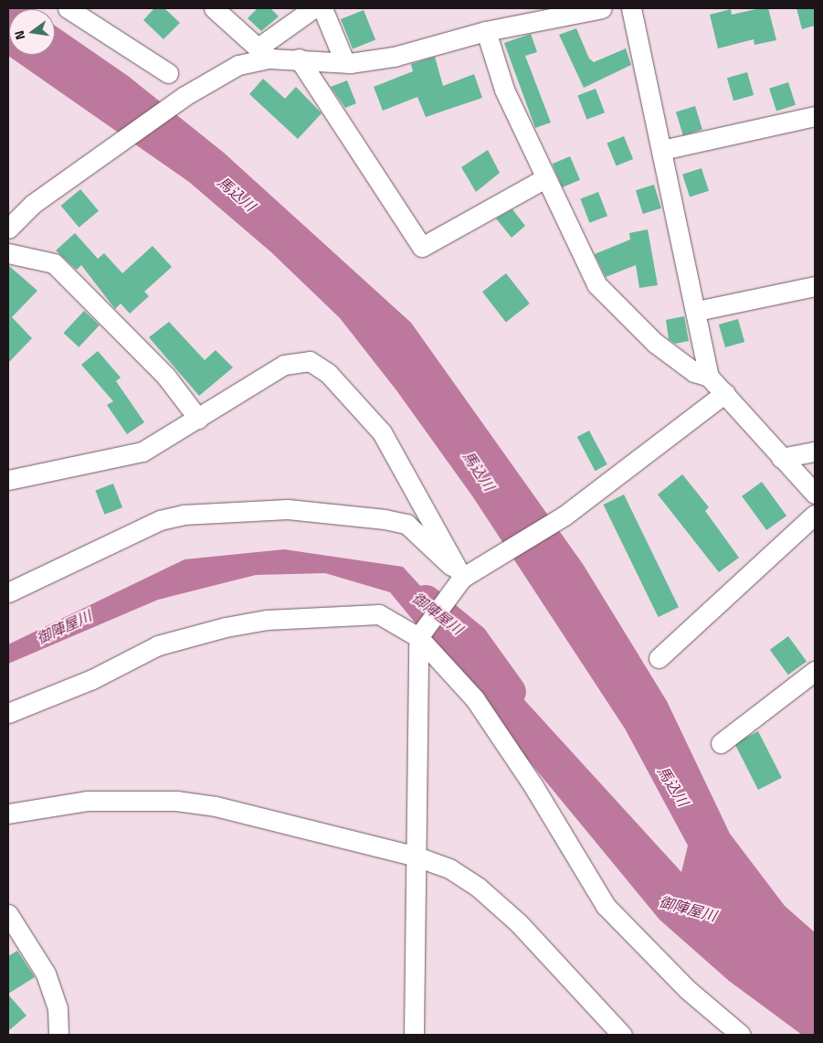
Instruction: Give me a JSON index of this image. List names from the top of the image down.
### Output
{
  "water": ["馬込川", "御陣屋川"],
  "north": "left"
}
